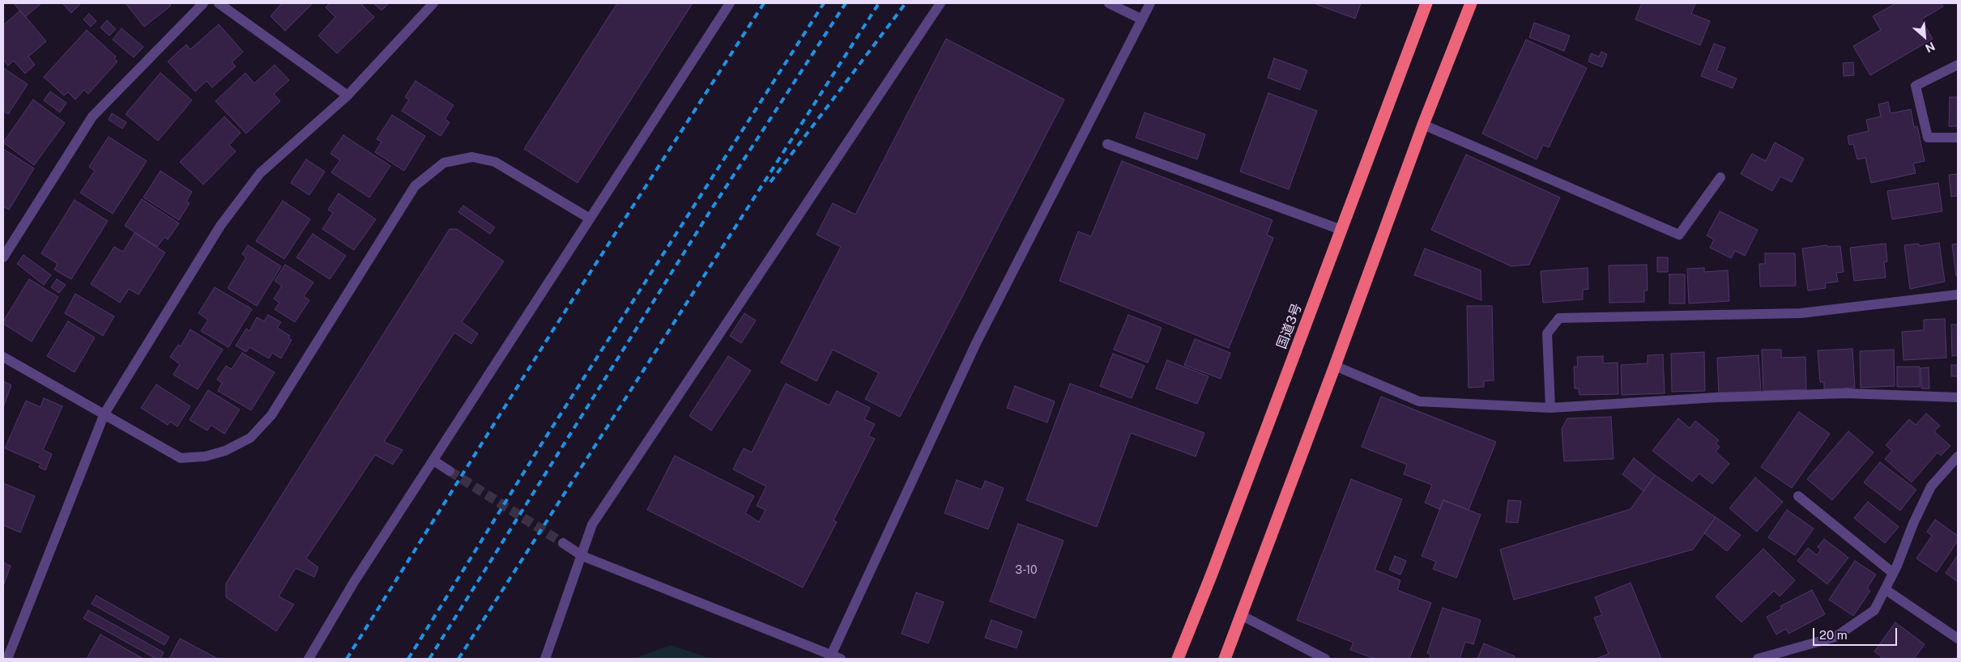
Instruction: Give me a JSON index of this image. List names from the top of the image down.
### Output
{
  "streets": {
    "highway": ["国道3号"]
  },
  "house_numbers": ["3-10"],
  "scale_bar": "20 m",
  "north": "bottom right"
}
